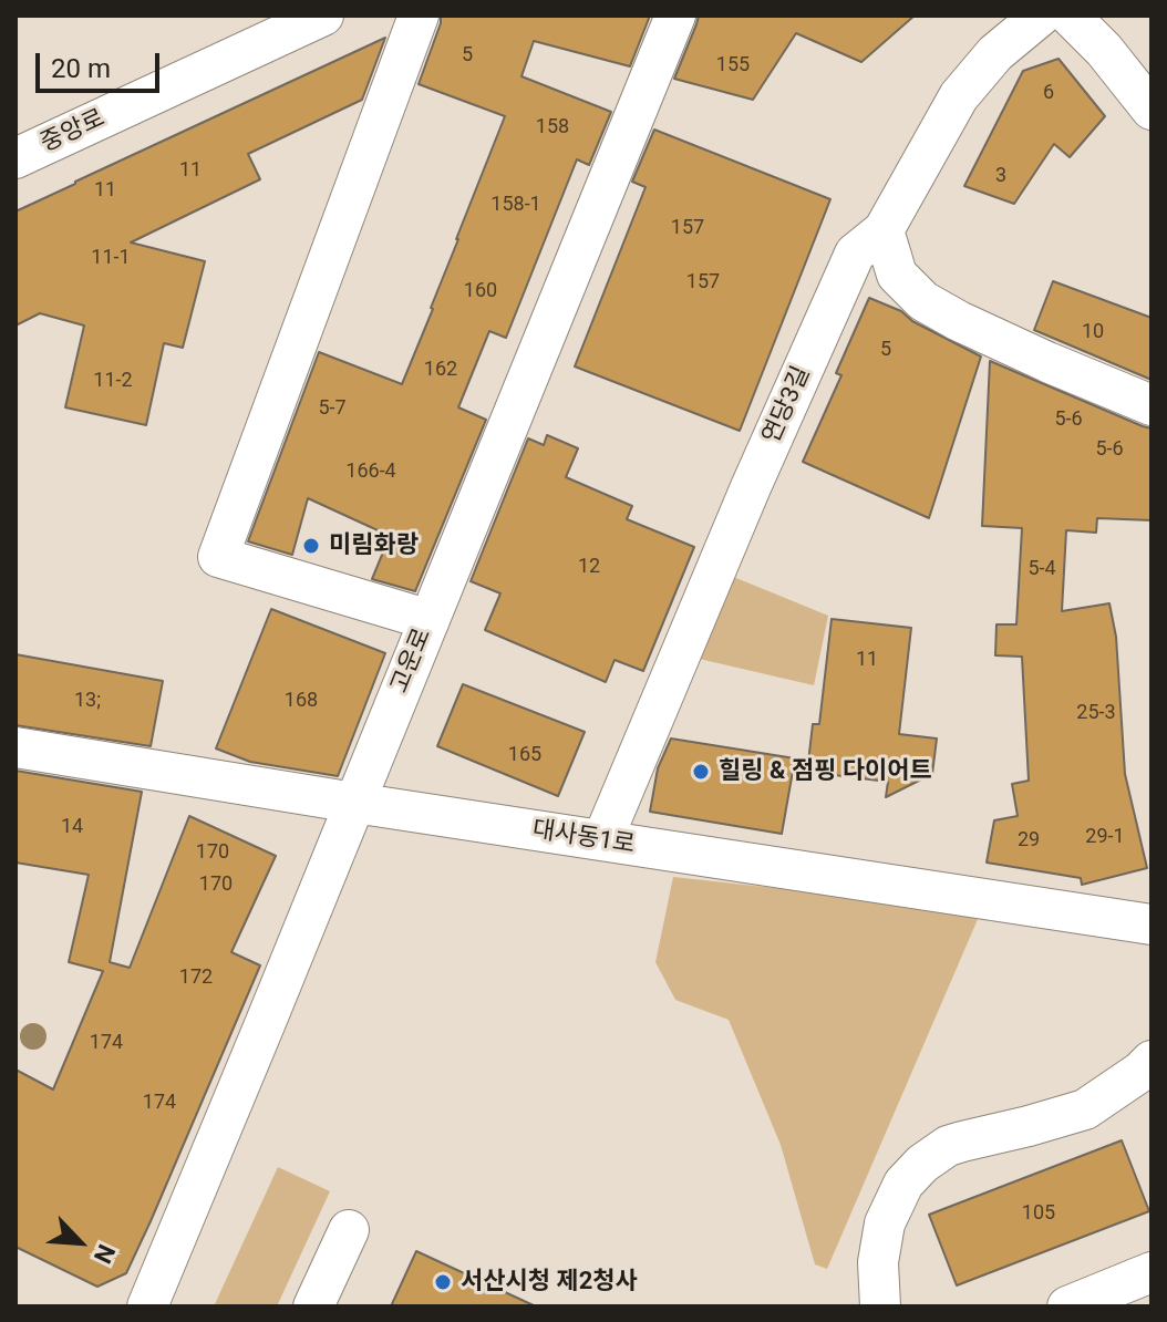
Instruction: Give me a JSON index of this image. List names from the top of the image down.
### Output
{
  "streets": {
    "street": [
      "중앙로",
      "연당3길",
      "고운로",
      "대사동1로"
    ]
  },
  "crossings": [
    ["연당3길", "대사동1로"],
    ["고운로", "대사동1로"]
  ],
  "places": ["미림화랑", "힐링 & 점핑 다이어트", "서산시청 제2청사"],
  "house_numbers": [
    "5",
    "155",
    "6",
    "158",
    "11",
    "3",
    "11",
    "158-1",
    "157",
    "11-1",
    "157",
    "160",
    "10",
    "5",
    "162",
    "11-2",
    "5-7",
    "5-6",
    "5-6",
    "166-4",
    "12",
    "5-4",
    "11",
    "13;",
    "168",
    "25-3",
    "165",
    "14",
    "29-1",
    "29",
    "170",
    "170",
    "172",
    "174",
    "174",
    "105"
  ],
  "scale_bar": "20 m",
  "north": "bottom right"
}
